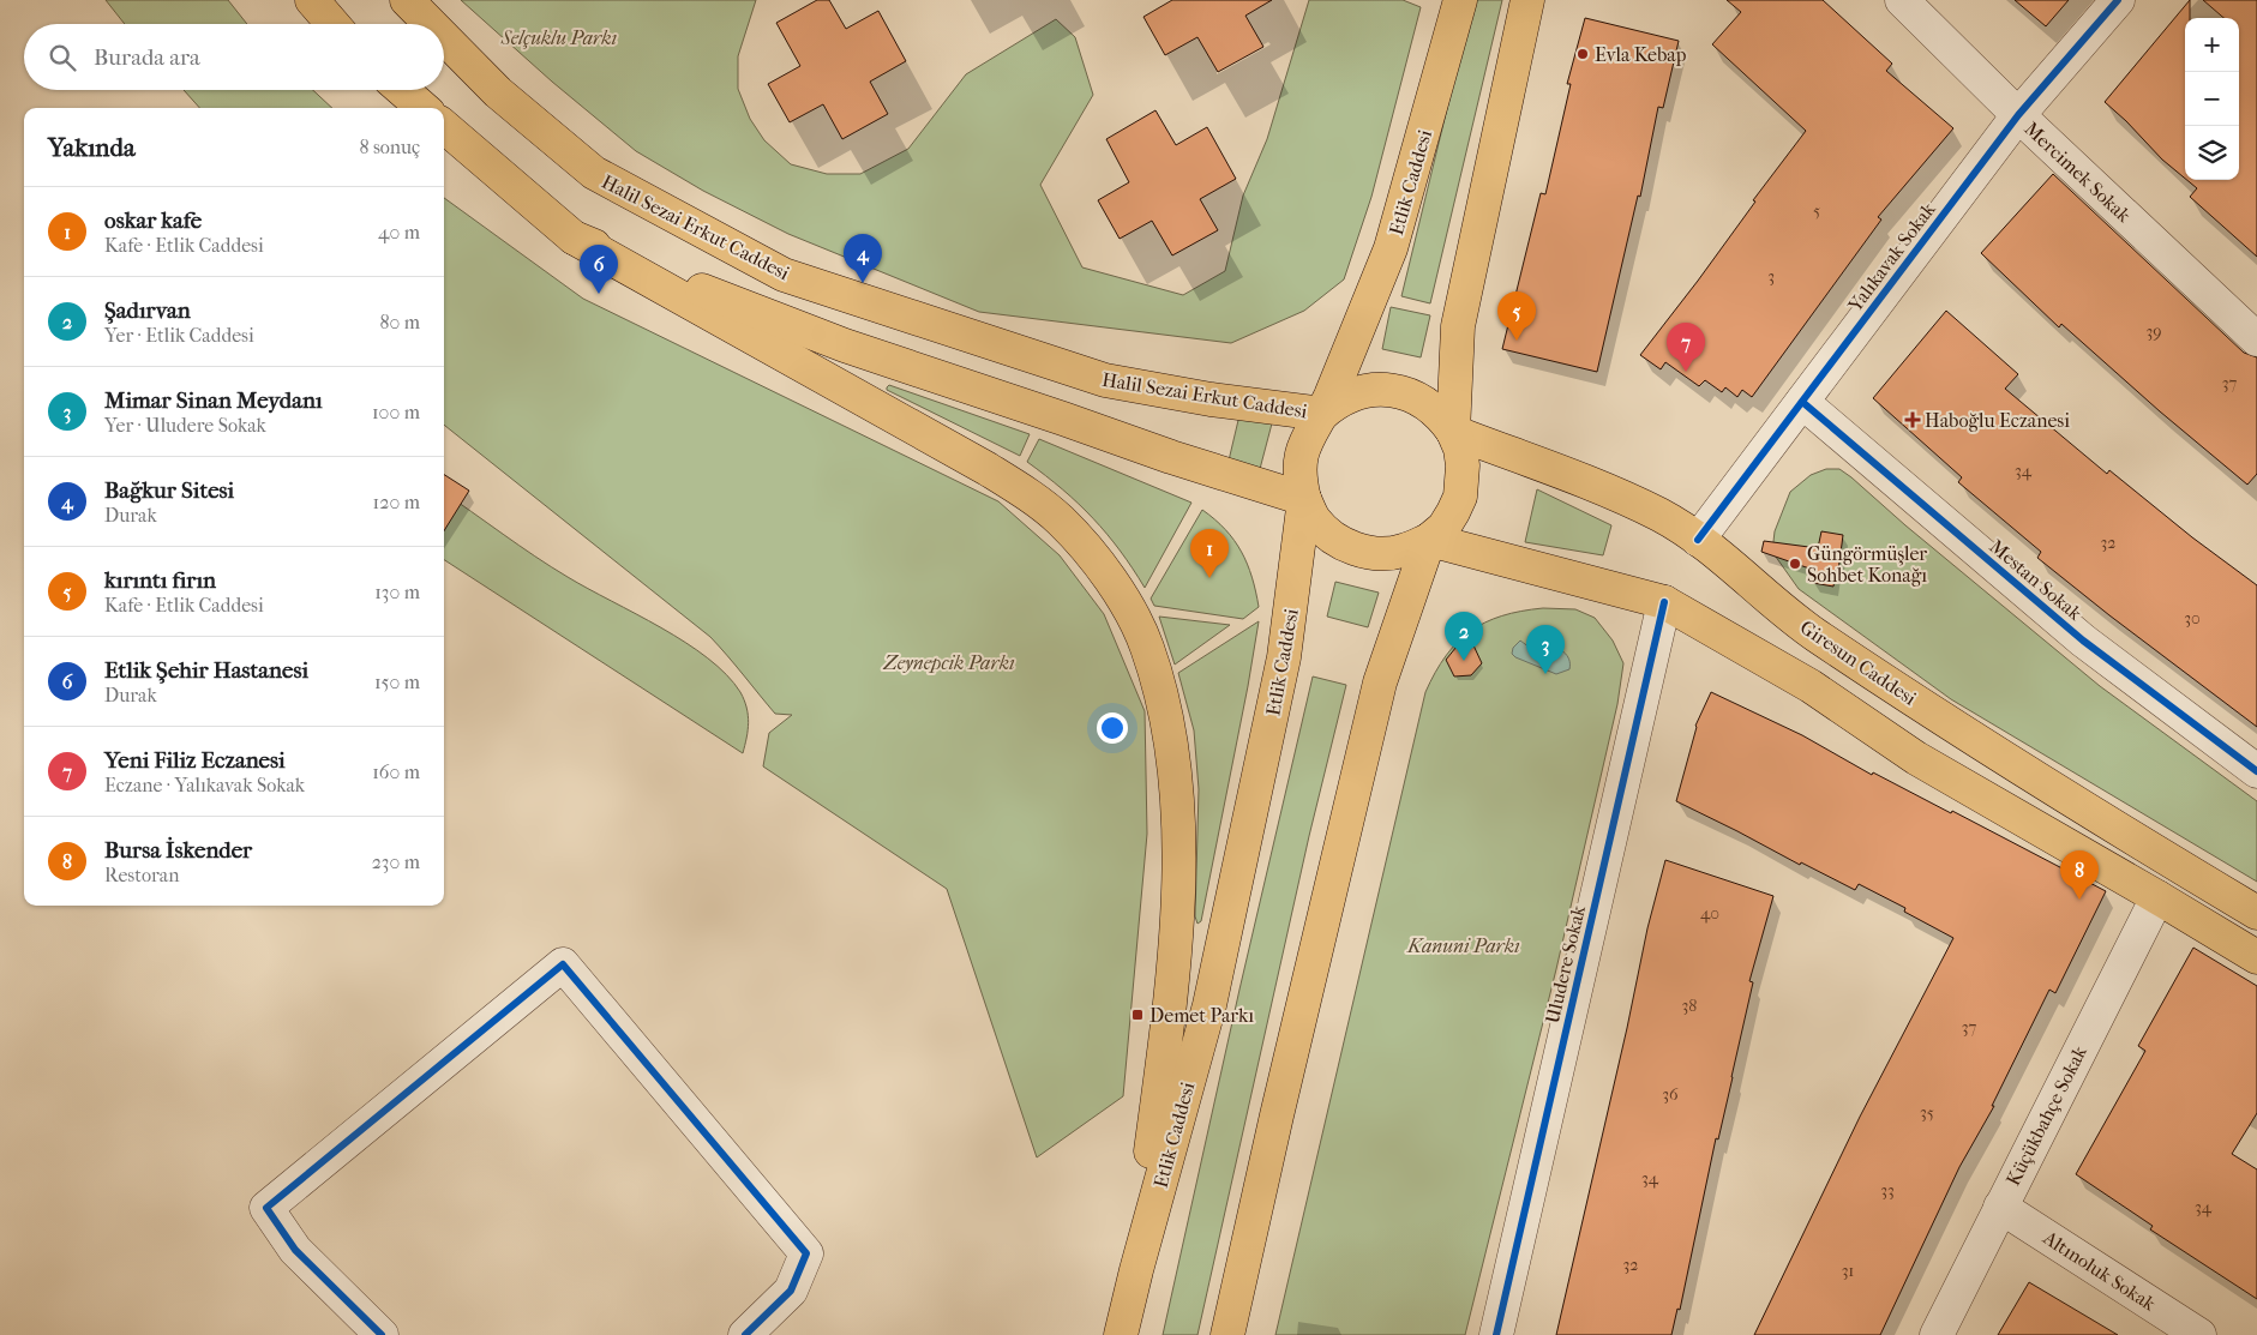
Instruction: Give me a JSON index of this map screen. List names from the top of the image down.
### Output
{
  "streets": {
    "main road": ["Etlik Caddesi", "Halil Sezai Erkut Caddesi", "Giresun Caddesi"],
    "street": [
      "Mercimek Sokak",
      "Yalıkavak Sokak",
      "Mestan Sokak",
      "Uludere Sokak",
      "Küçükbahçe Sokak",
      "Altınoluk Sokak"
    ]
  },
  "crossings": [
    ["Mercimek Sokak", "Yalıkavak Sokak"],
    ["Etlik Caddesi", "Halil Sezai Erkut Caddesi"],
    ["Etlik Caddesi", "Giresun Caddesi"],
    ["Halil Sezai Erkut Caddesi", "Giresun Caddesi"],
    ["Yalıkavak Sokak", "Mestan Sokak"],
    ["Yalıkavak Sokak", "Giresun Caddesi"],
    ["Küçükbahçe Sokak", "Altınoluk Sokak"]
  ],
  "parks": ["Selçuklu Parkı", "Zeynepcik Parkı", "Kanuni Parkı"],
  "places": {
    "other": ["Evla Kebap", "Güngörmüşler Sohbet Konağı"],
    "health": ["Haboğlu Eczanesi"],
    "transit": ["Demet Parkı"]
  },
  "house_numbers": [
    "5",
    "3",
    "39",
    "37",
    "34",
    "32",
    "30",
    "40",
    "38",
    "37",
    "36",
    "35",
    "34",
    "33",
    "34",
    "32",
    "31"
  ],
  "page": {
    "map_buttons": ["+", "−"],
    "search": "Burada ara",
    "heading": ["Yakında", "8 sonuç"],
    "list": [
      {
        "mark": "1",
        "name": "oskar kafe",
        "note": "Kafe · Etlik Caddesi",
        "value": "40 m"
      },
      {
        "mark": "2",
        "name": "Şadırvan",
        "note": "Yer · Etlik Caddesi",
        "value": "80 m"
      },
      {
        "mark": "3",
        "name": "Mimar Sinan Meydanı",
        "note": "Yer · Uludere Sokak",
        "value": "100 m"
      },
      {
        "mark": "4",
        "name": "Bağkur Sitesi",
        "note": "Durak",
        "value": "120 m"
      },
      {
        "mark": "5",
        "name": "kırıntı fırın",
        "note": "Kafe · Etlik Caddesi",
        "value": "130 m"
      },
      {
        "mark": "6",
        "name": "Etlik Şehir Hastanesi",
        "note": "Durak",
        "value": "150 m"
      },
      {
        "mark": "7",
        "name": "Yeni Filiz Eczanesi",
        "note": "Eczane · Yalıkavak Sokak",
        "value": "160 m"
      },
      {
        "mark": "8",
        "name": "Bursa İskender",
        "note": "Restoran",
        "value": "230 m"
      }
    ],
    "pins": [
      "4",
      "6",
      "5",
      "7",
      "1",
      "2",
      "3",
      "8"
    ]
  }
}
